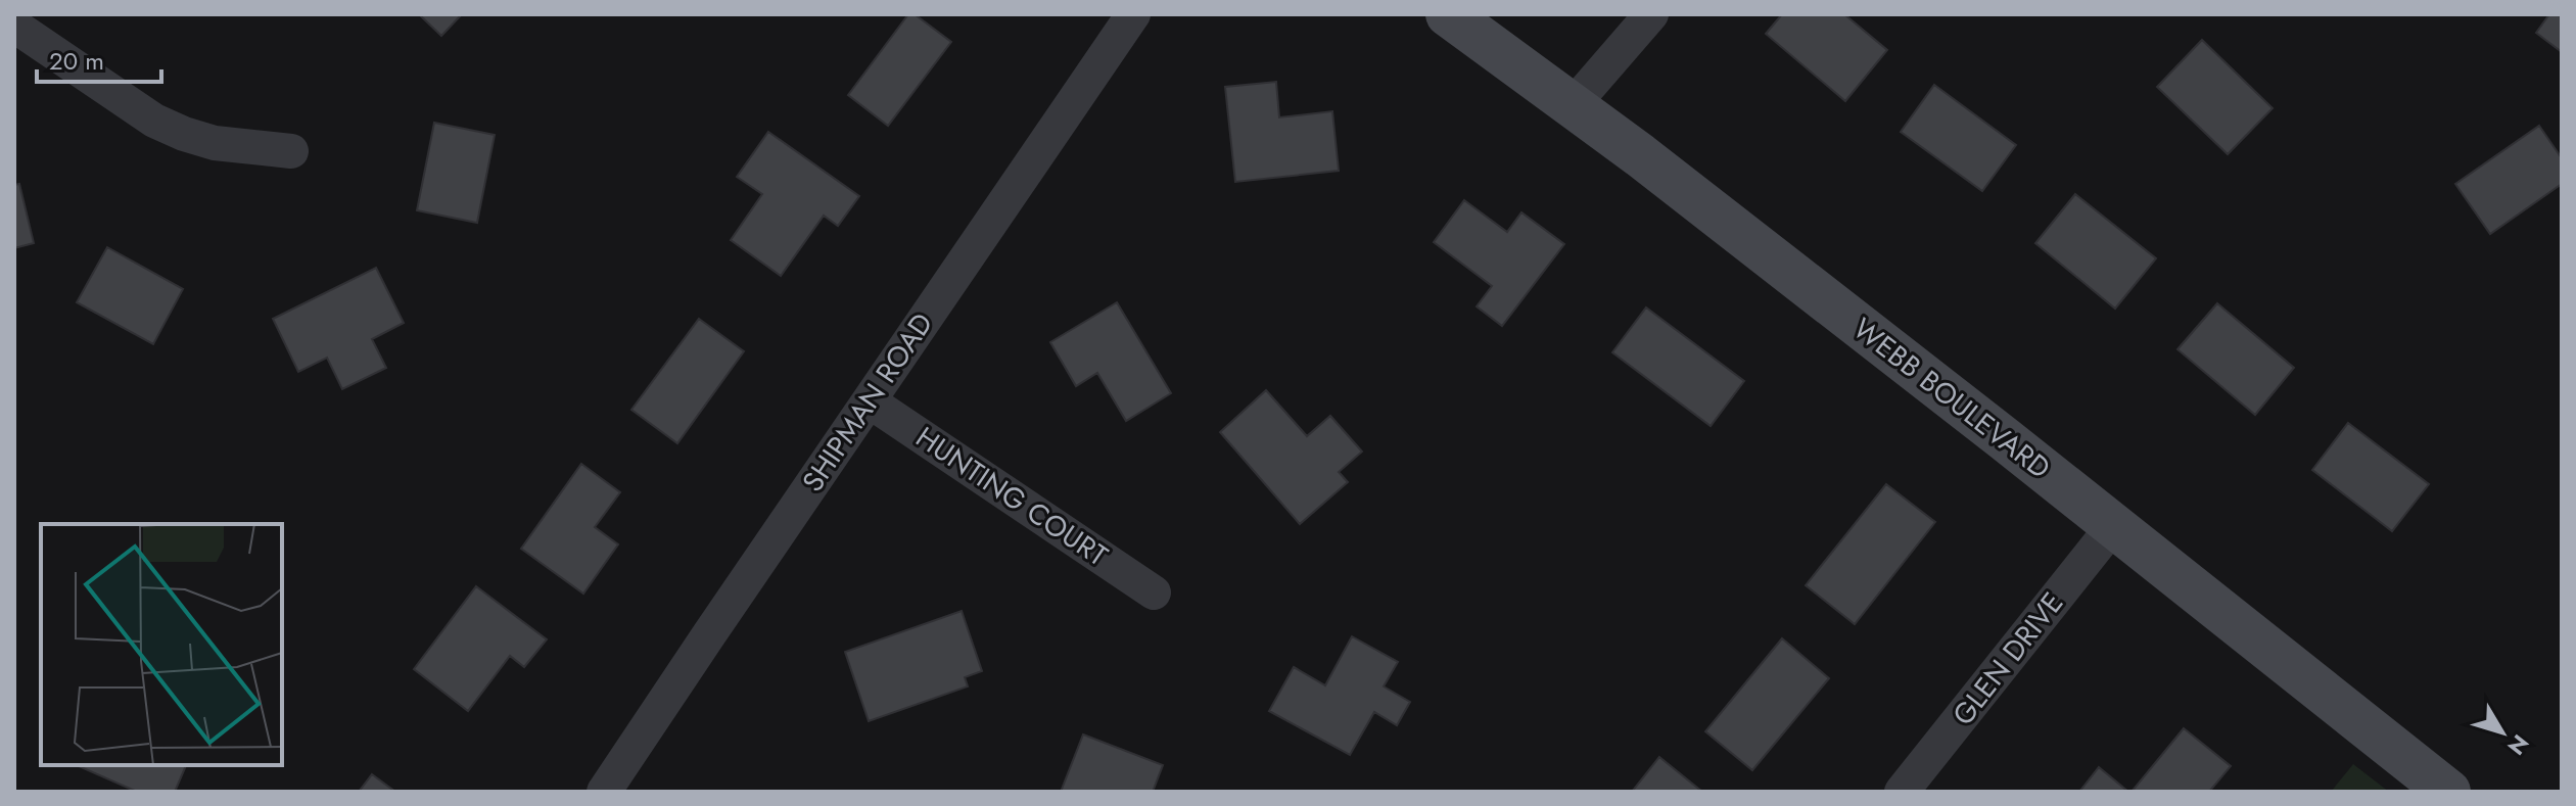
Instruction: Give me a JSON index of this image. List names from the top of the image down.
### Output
{
  "streets": {
    "street": [
      "WEBB BOULEVARD",
      "SHIPMAN ROAD",
      "HUNTING COURT",
      "GLEN DRIVE"
    ]
  },
  "crossings": [
    ["WEBB BOULEVARD", "GLEN DRIVE"],
    ["SHIPMAN ROAD", "HUNTING COURT"]
  ],
  "scale_bar": "20 m",
  "north": "bottom right"
}
